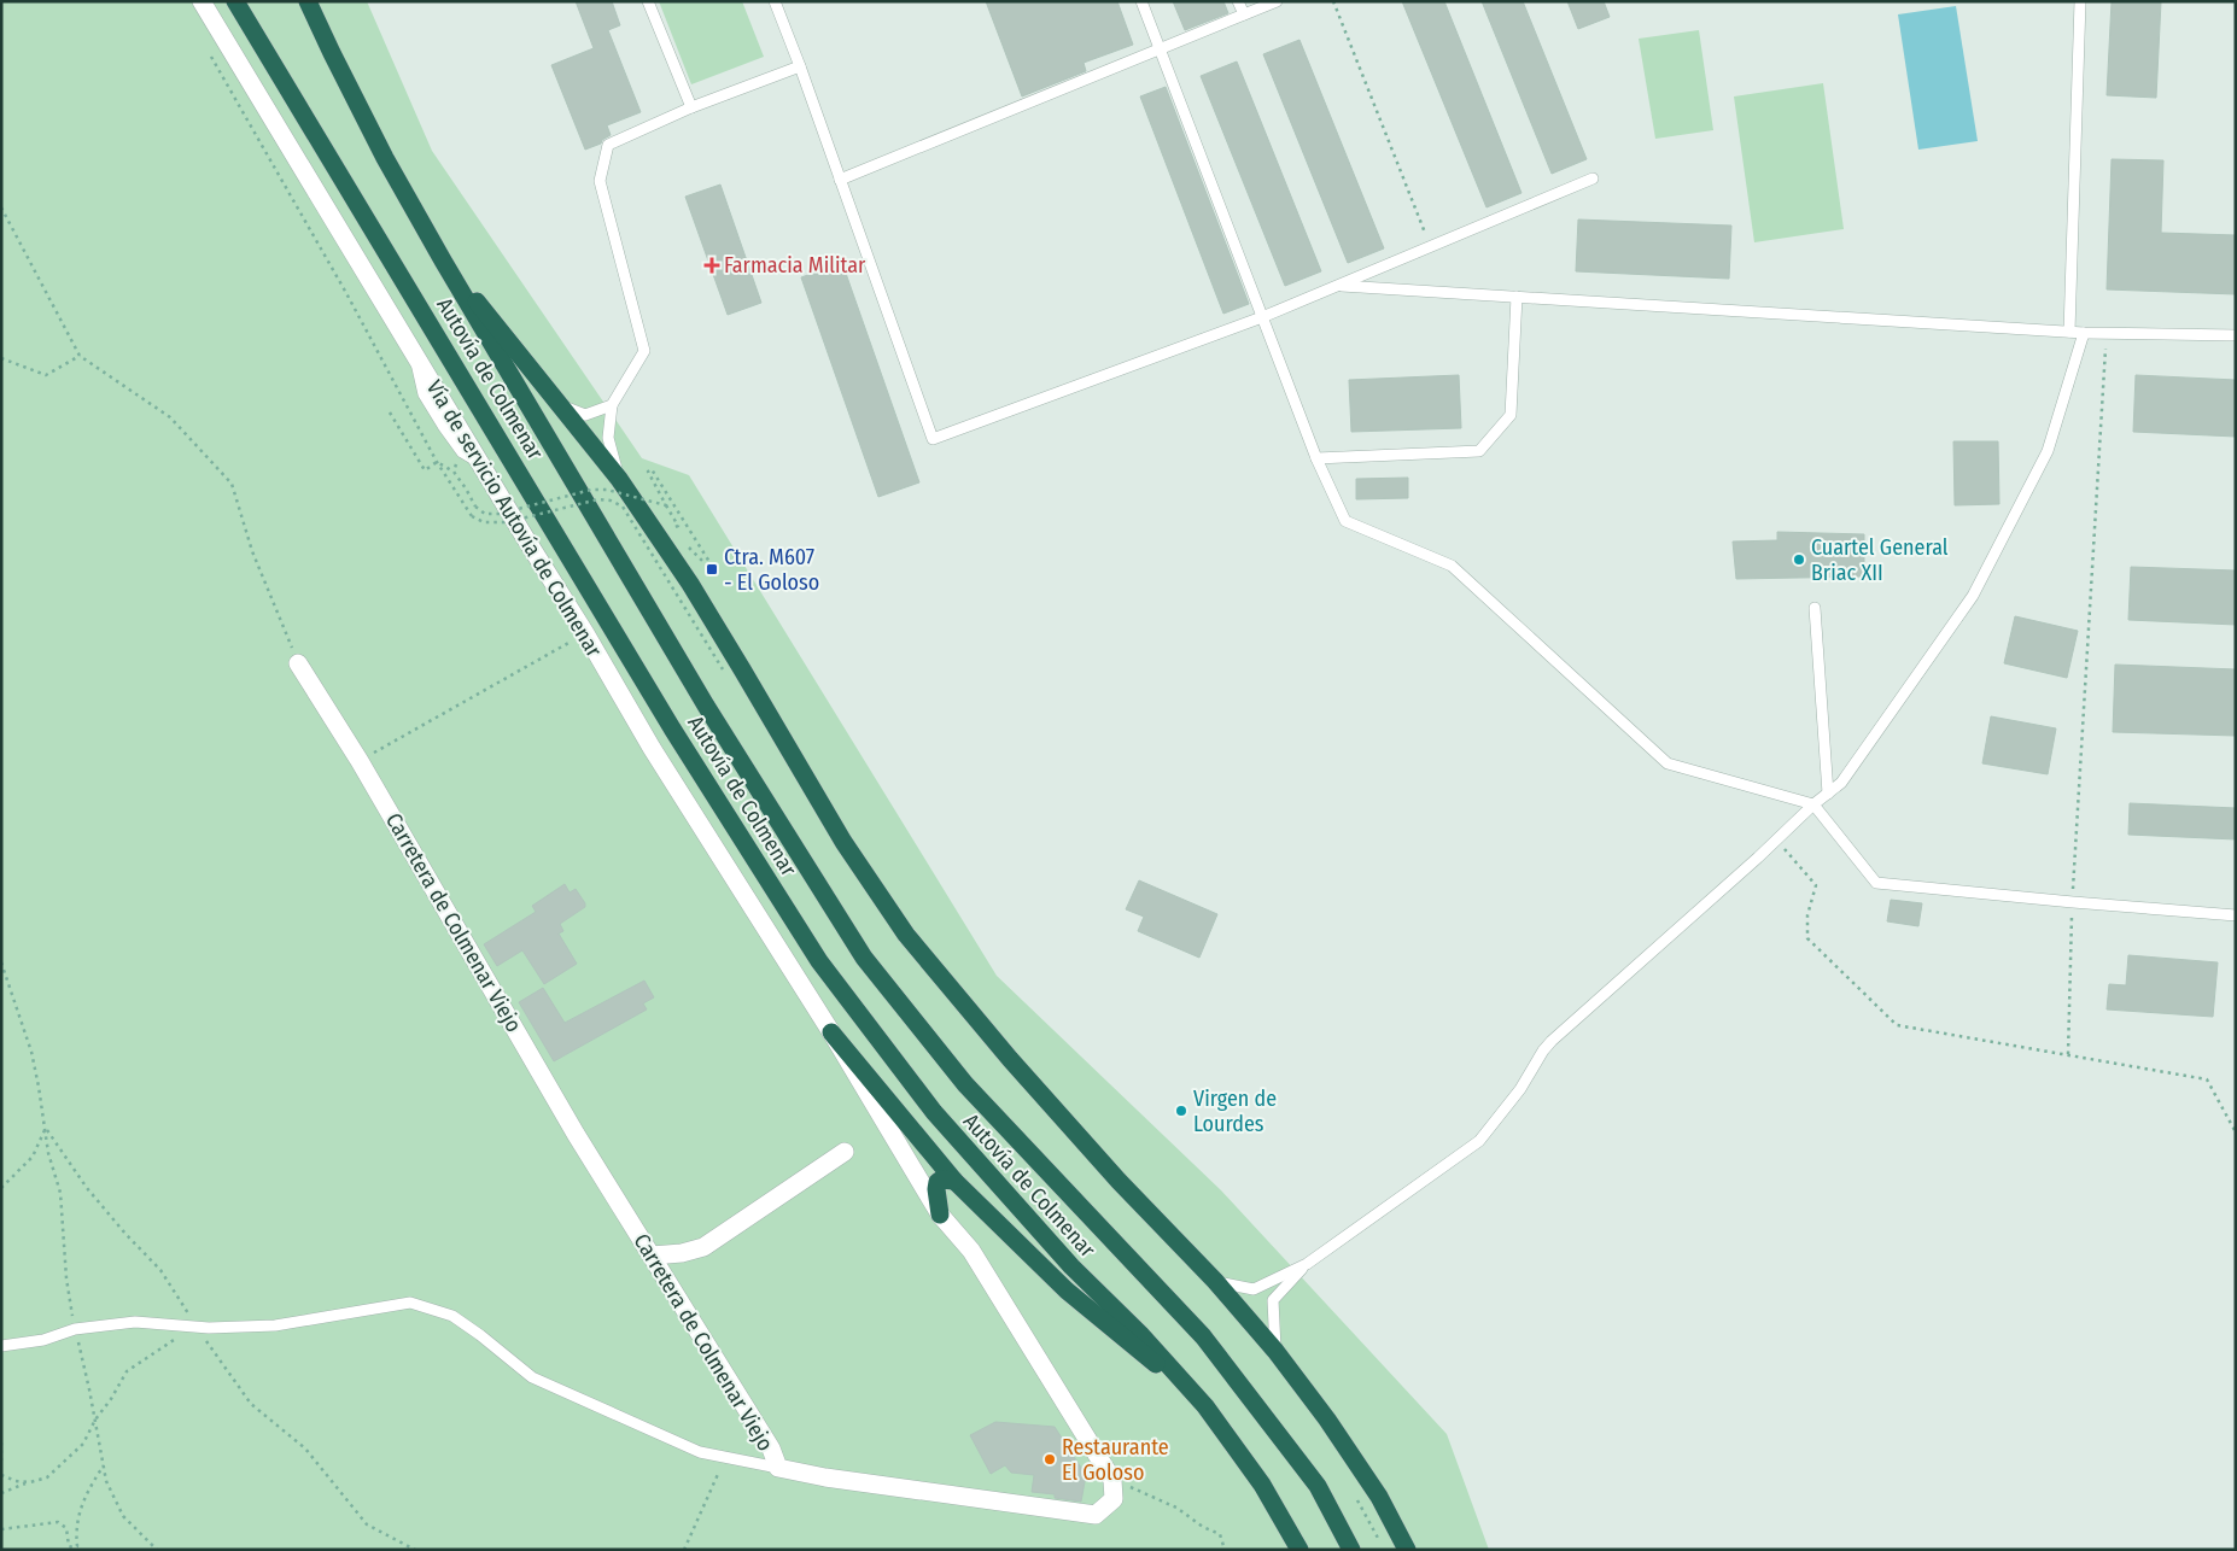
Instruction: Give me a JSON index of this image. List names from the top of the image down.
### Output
{
  "streets": {
    "highway": ["Autovía de Colmenar"],
    "street": ["Vía de servicio Autovía de Colmenar", "Carretera de Colmenar Viejo"]
  },
  "places": {
    "health": ["Farmacia Militar"],
    "other": ["Cuartel General Briac XII", "Virgen de Lourdes", "Restaurante El Goloso"],
    "transit": ["Ctra. M607 - El Goloso"]
  }
}
